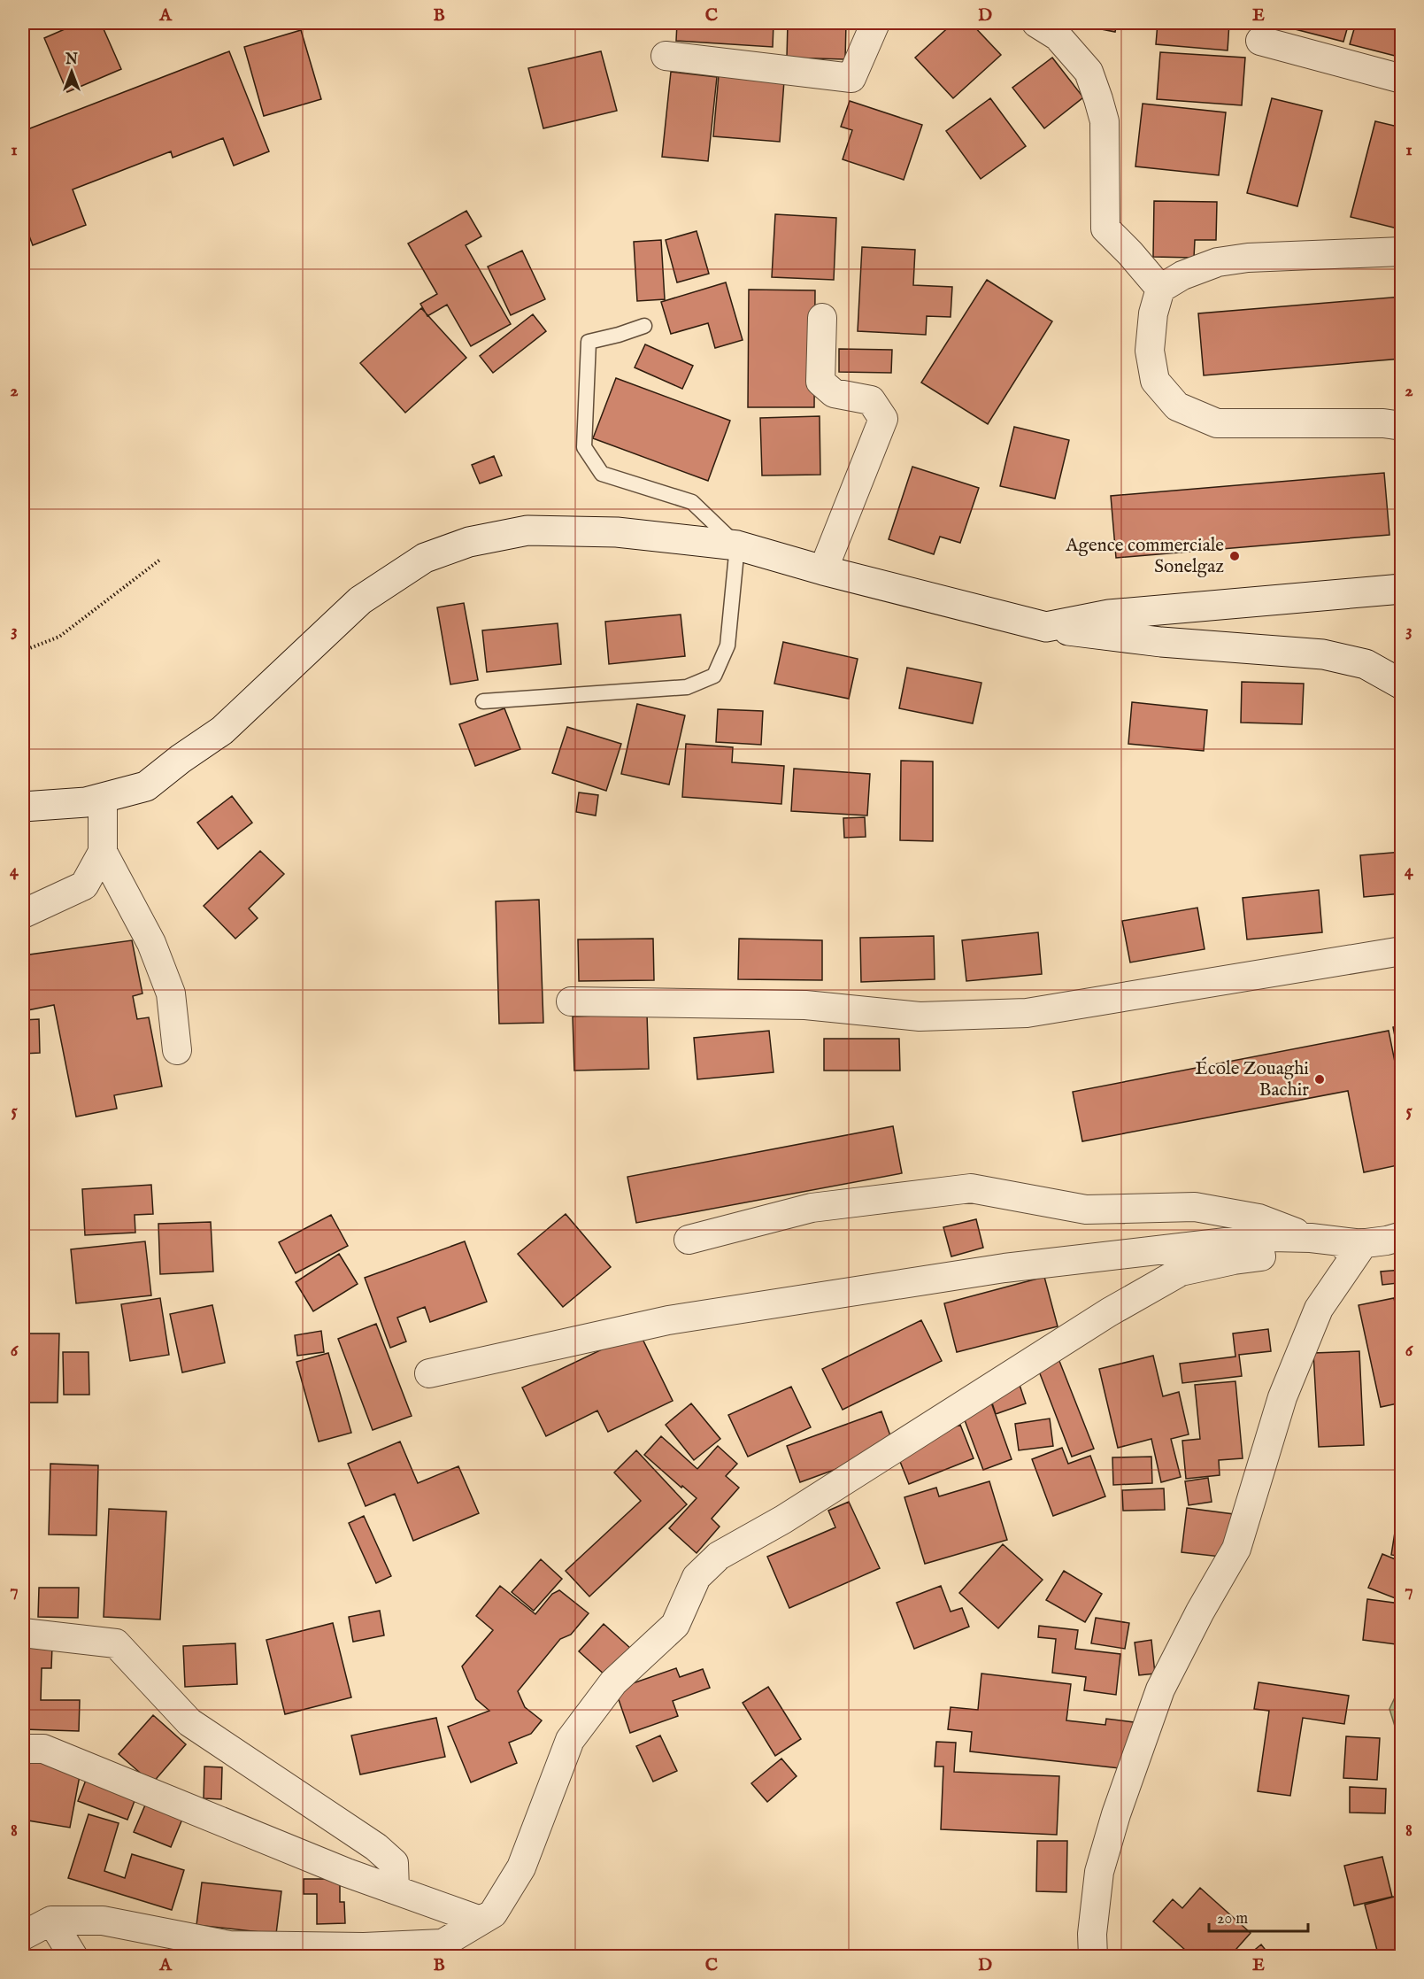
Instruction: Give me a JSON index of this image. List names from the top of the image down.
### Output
{
  "places": ["Agence commerciale Sonelgaz", "École Zouaghi Bachir"],
  "scale_bar": "20 m",
  "north": "top",
  "grid": {
    "columns": [
      "A",
      "B",
      "C",
      "D",
      "E"
    ],
    "rows": [
      "1",
      "2",
      "3",
      "4",
      "5",
      "6",
      "7",
      "8"
    ]
  }
}
